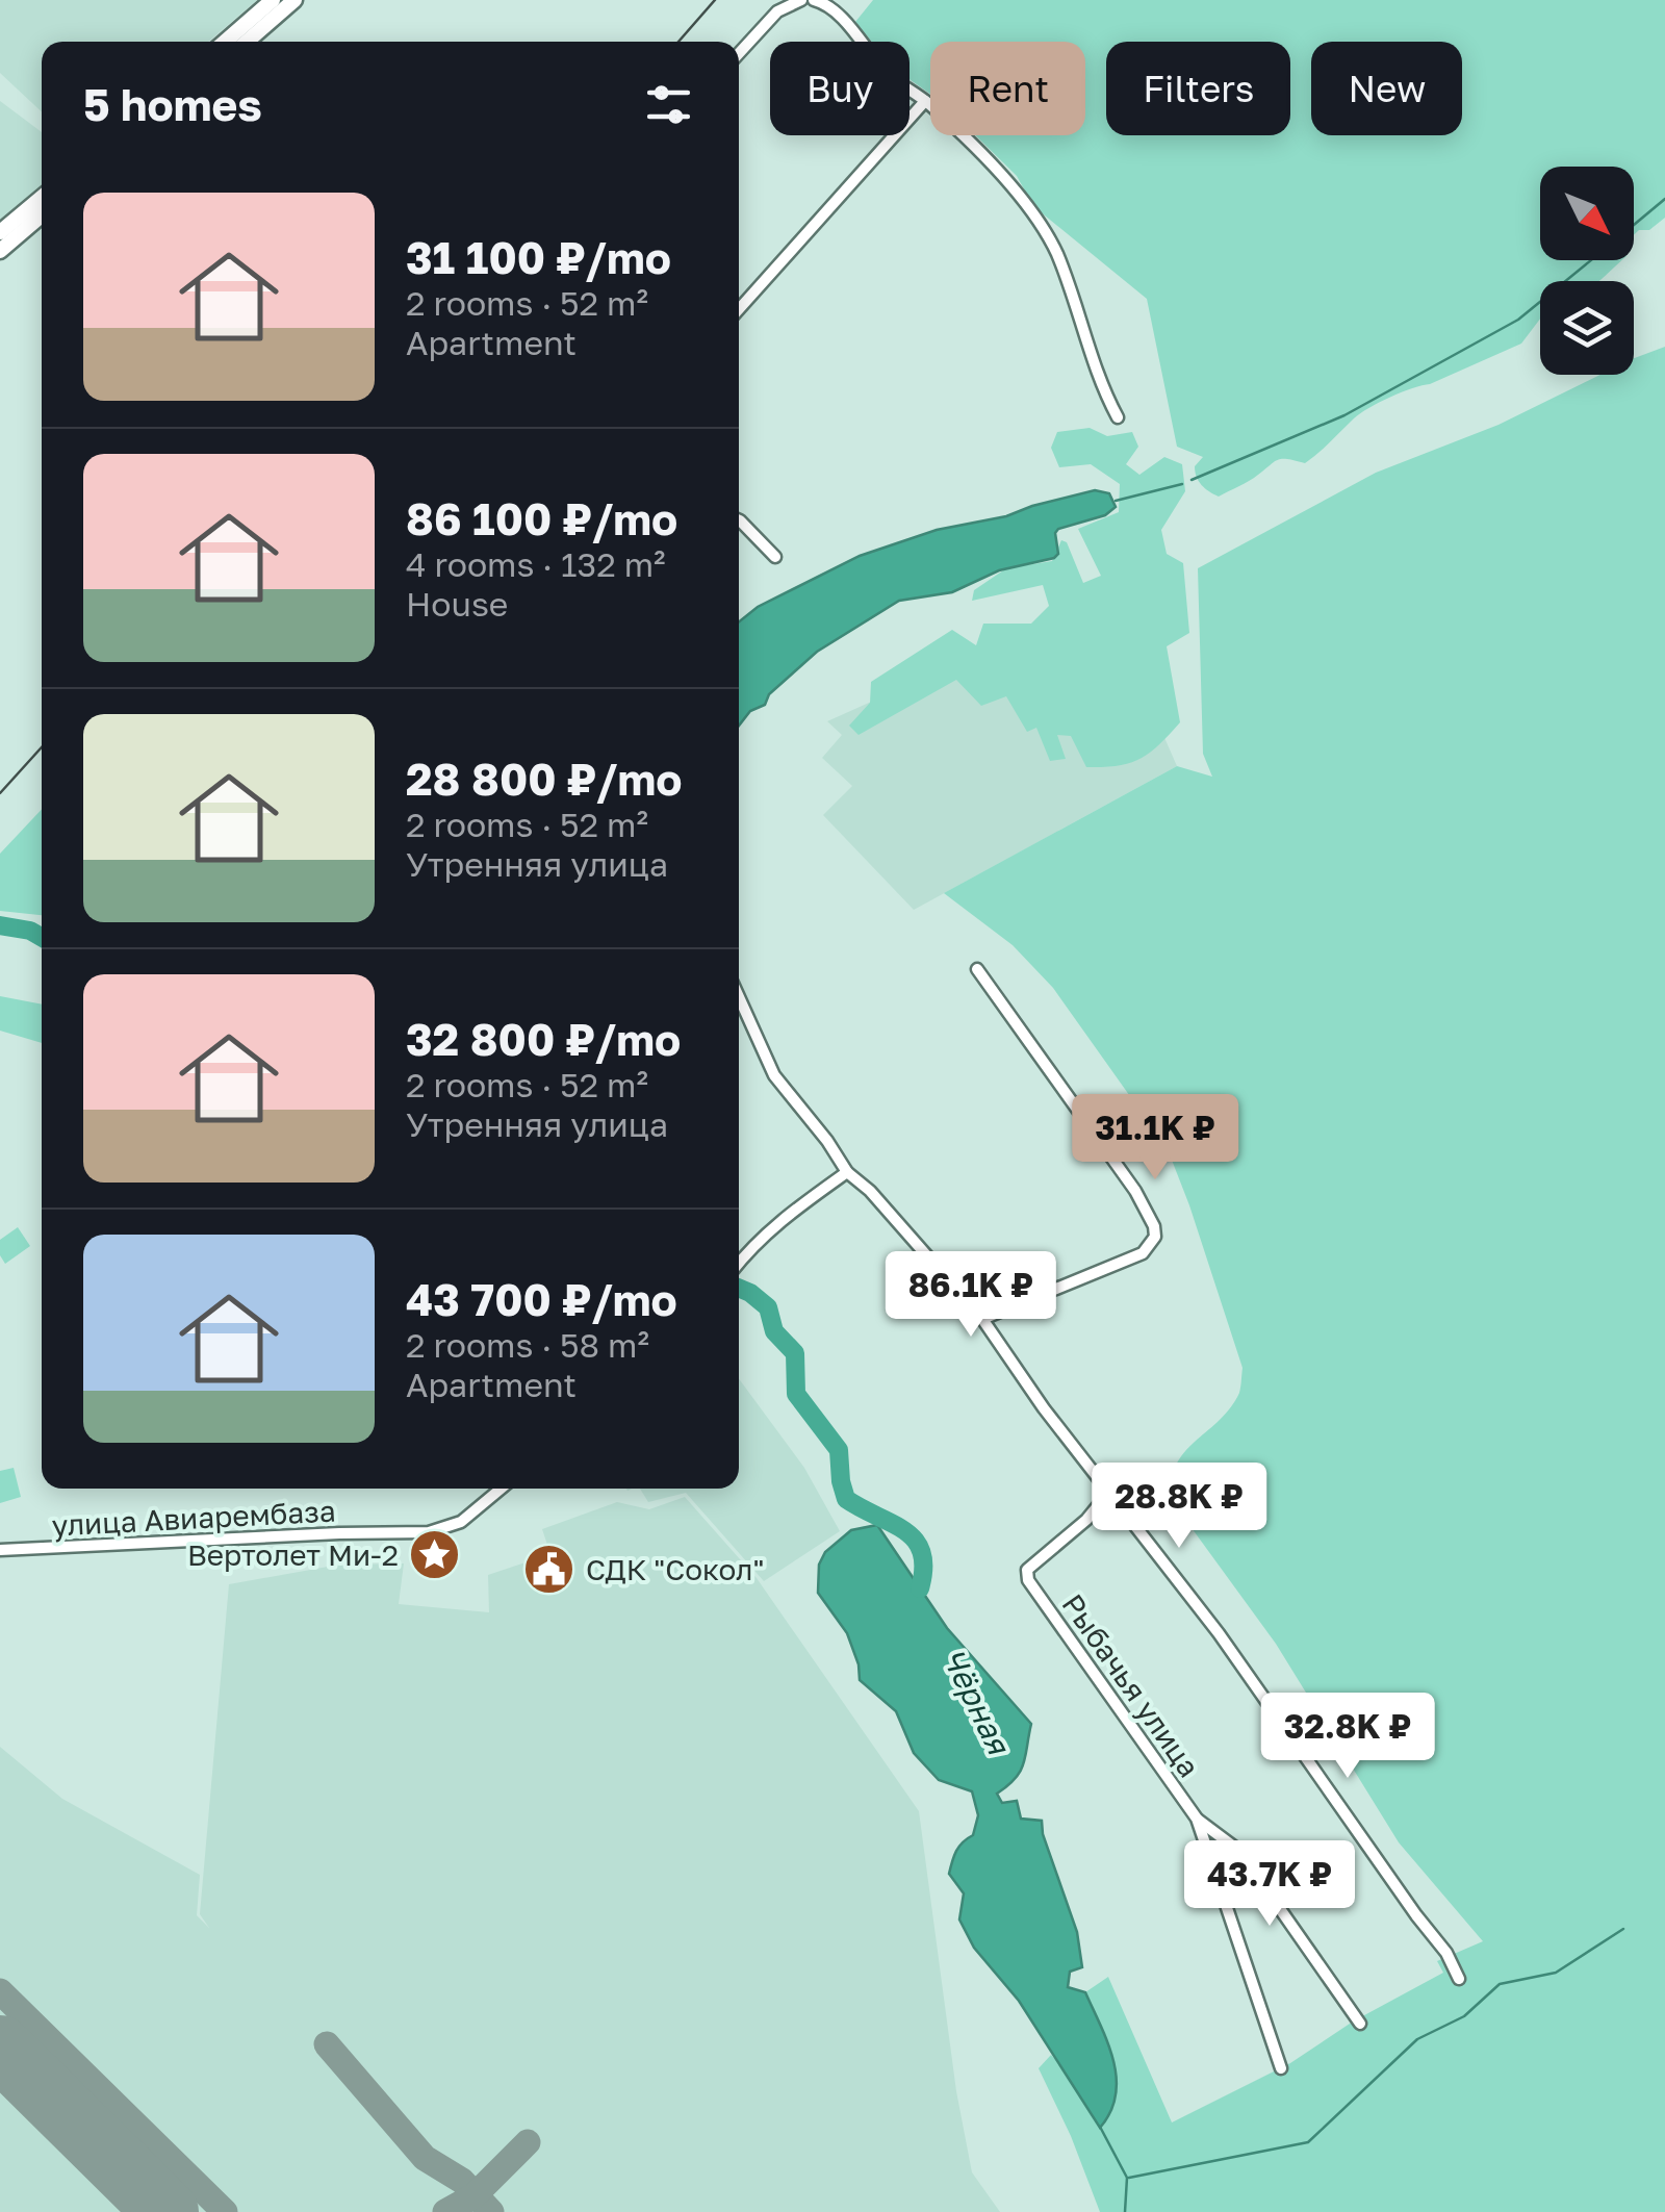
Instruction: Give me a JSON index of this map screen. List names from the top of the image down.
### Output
{
  "streets": {
    "street": ["улица Авиарембаза", "Рыбачья улица"]
  },
  "water": ["Чёрная"],
  "places": {
    "place": ["Вертолет Ми-2"],
    "public building": ["СДК \"Сокол\""]
  },
  "north": "bottom right",
  "page": {
    "chip": [
      "Buy",
      "Rent",
      "Filters",
      "New"
    ],
    "heading": "5 homes",
    "list": [
      {
        "name": "31 100 ₽/mo",
        "note": "2 rooms · 52 m² · Apartment"
      },
      {
        "name": "86 100 ₽/mo",
        "note": "4 rooms · 132 m² · House"
      },
      {
        "name": "28 800 ₽/mo",
        "note": "2 rooms · 52 m² · Утренняя улица"
      },
      {
        "name": "32 800 ₽/mo",
        "note": "2 rooms · 52 m² · Утренняя улица"
      },
      {
        "name": "43 700 ₽/mo",
        "note": "2 rooms · 58 m² · Apartment"
      }
    ],
    "price": [
      "31.1K ₽",
      "86.1K ₽",
      "28.8K ₽",
      "32.8K ₽",
      "43.7K ₽"
    ]
  }
}
